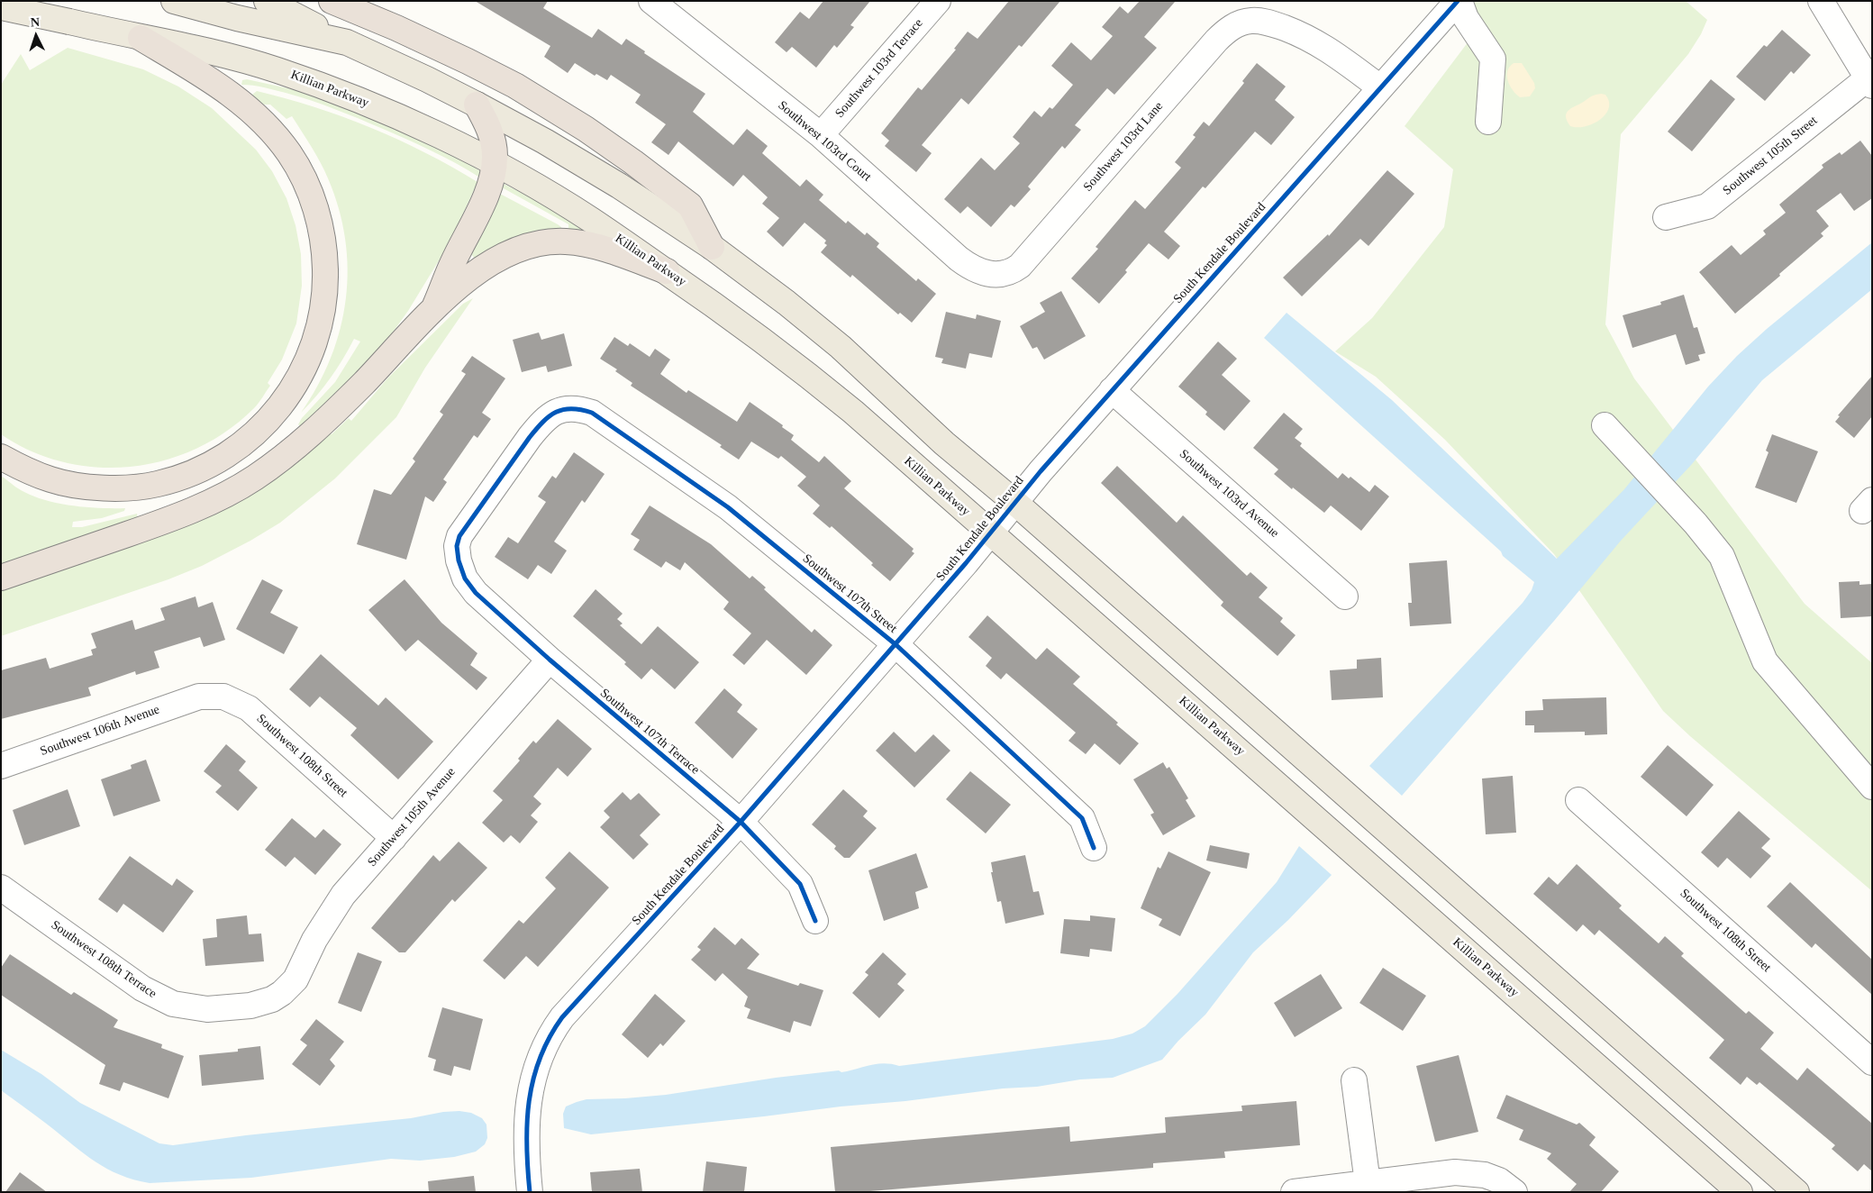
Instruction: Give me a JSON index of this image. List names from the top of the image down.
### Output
{
  "streets": {
    "main road": ["Killian Parkway"],
    "street": [
      "Southwest 103rd Terrace",
      "Southwest 103rd Court",
      "Southwest 103rd Lane",
      "Southwest 105th Street",
      "South Kendale Boulevard",
      "Southwest 103rd Avenue",
      "Southwest 107th Street",
      "Southwest 106th Avenue",
      "Southwest 107th Terrace",
      "Southwest 108th Street",
      "Southwest 105th Avenue",
      "Southwest 108th Terrace"
    ]
  },
  "crossings": [
    ["Southwest 103rd Terrace", "Southwest 103rd Court"],
    ["Killian Parkway", "South Kendale Boulevard"],
    ["Southwest 103rd Court", "Southwest 103rd Lane"],
    ["Southwest 103rd Lane", "South Kendale Boulevard"],
    ["South Kendale Boulevard", "Southwest 103rd Avenue"],
    ["South Kendale Boulevard", "Southwest 107th Street"],
    ["South Kendale Boulevard", "Southwest 107th Terrace"],
    ["Southwest 107th Street", "Southwest 107th Terrace"],
    ["Southwest 106th Avenue", "Southwest 108th Street"],
    ["Southwest 107th Terrace", "Southwest 105th Avenue"],
    ["Southwest 108th Street", "Southwest 105th Avenue"],
    ["Southwest 105th Avenue", "Southwest 108th Terrace"]
  ],
  "north": "top"
}
